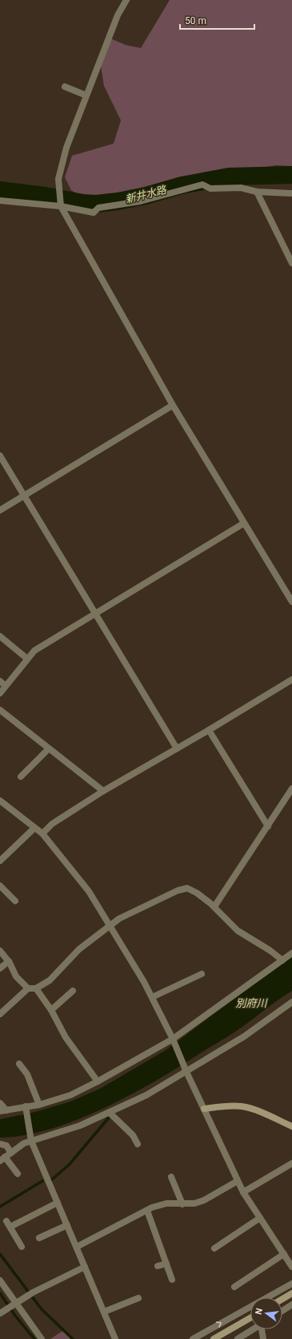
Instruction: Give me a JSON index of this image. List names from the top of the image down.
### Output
{
  "water": ["新井水路", "別府川"],
  "scale_bar": "50 m",
  "north": "left"
}
